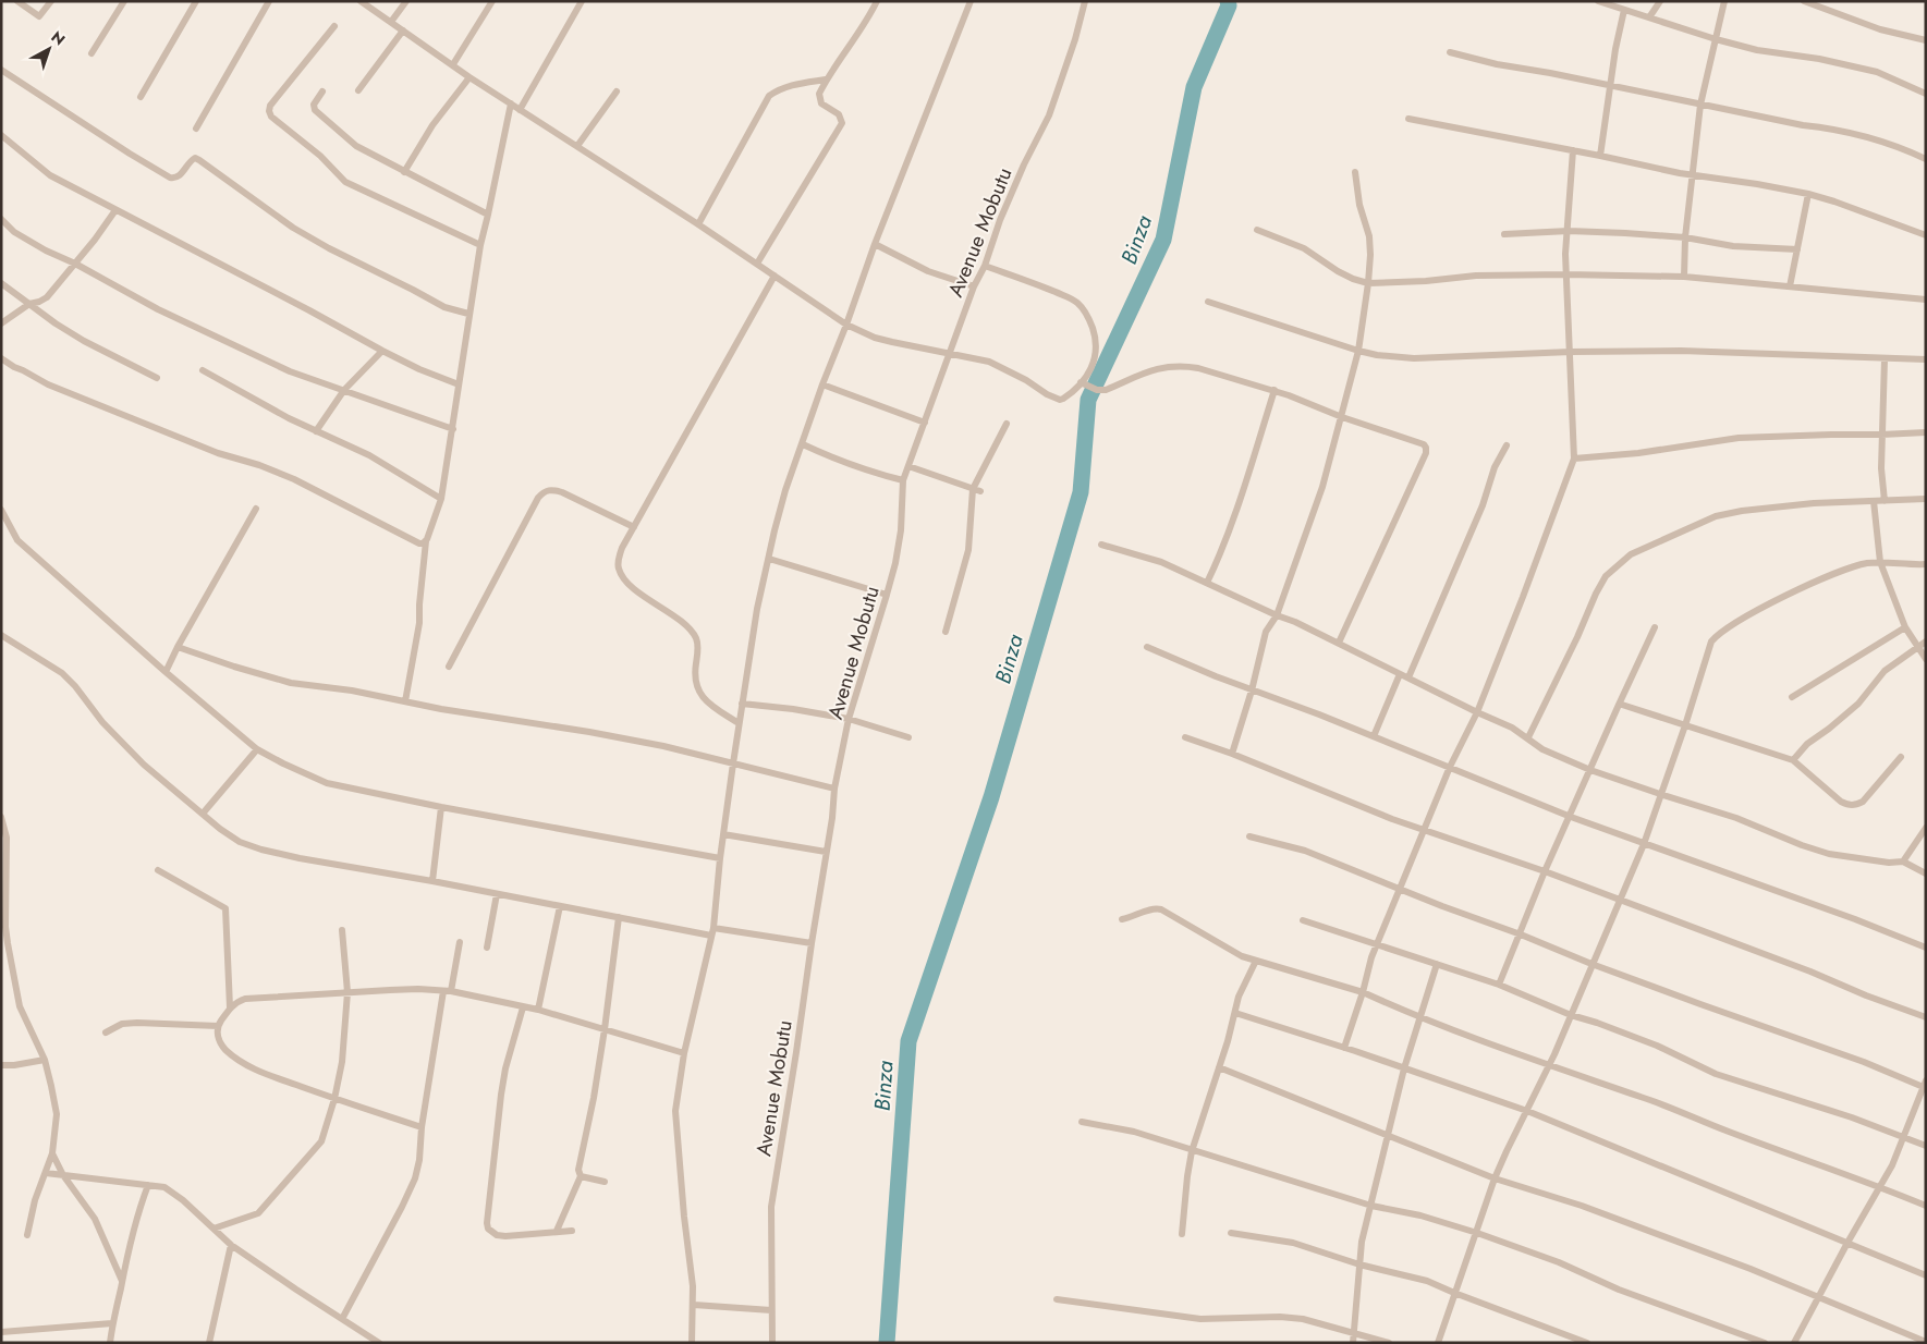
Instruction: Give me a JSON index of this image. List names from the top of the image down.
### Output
{
  "streets": {
    "street": ["Avenue Mobutu"]
  },
  "water": ["Binza"],
  "north": "top right"
}
